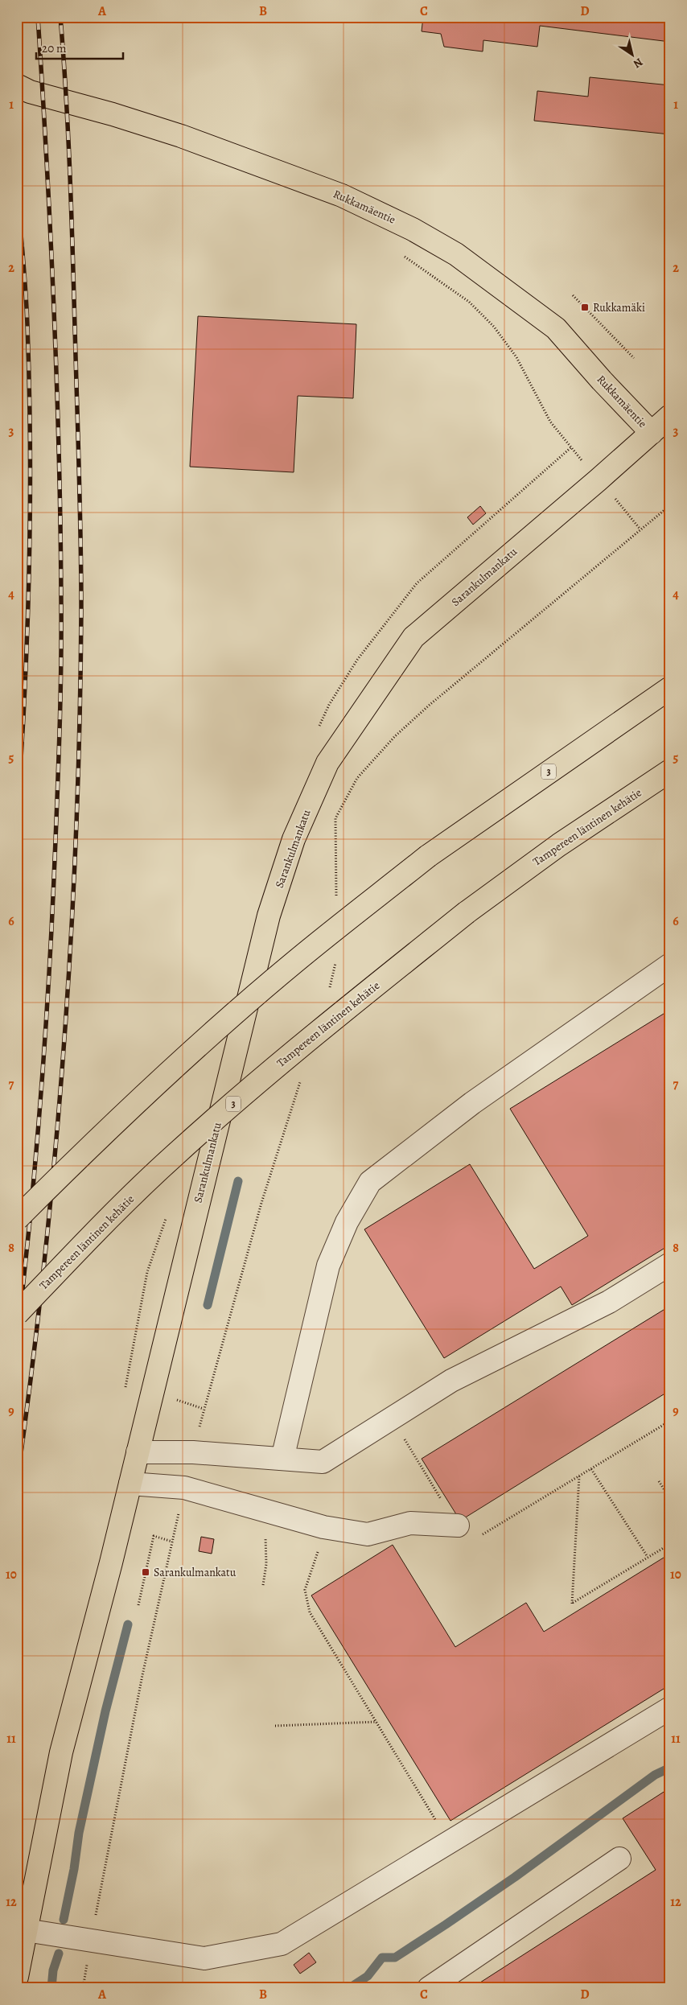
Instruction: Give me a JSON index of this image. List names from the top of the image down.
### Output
{
  "streets": {
    "main road": [
      "Rukkamäentie",
      "Sarankulmankatu",
      "3",
      "Tampereen läntinen kehätie"
    ]
  },
  "crossings": [
    ["Rukkamäentie", "Sarankulmankatu"]
  ],
  "places": {
    "transit": ["Rukkamäki", "Sarankulmankatu"]
  },
  "scale_bar": "20 m",
  "north": "bottom right",
  "grid": {
    "columns": [
      "A",
      "B",
      "C",
      "D"
    ],
    "rows": [
      "1",
      "2",
      "3",
      "4",
      "5",
      "6",
      "7",
      "8",
      "9",
      "10",
      "11",
      "12"
    ]
  }
}
